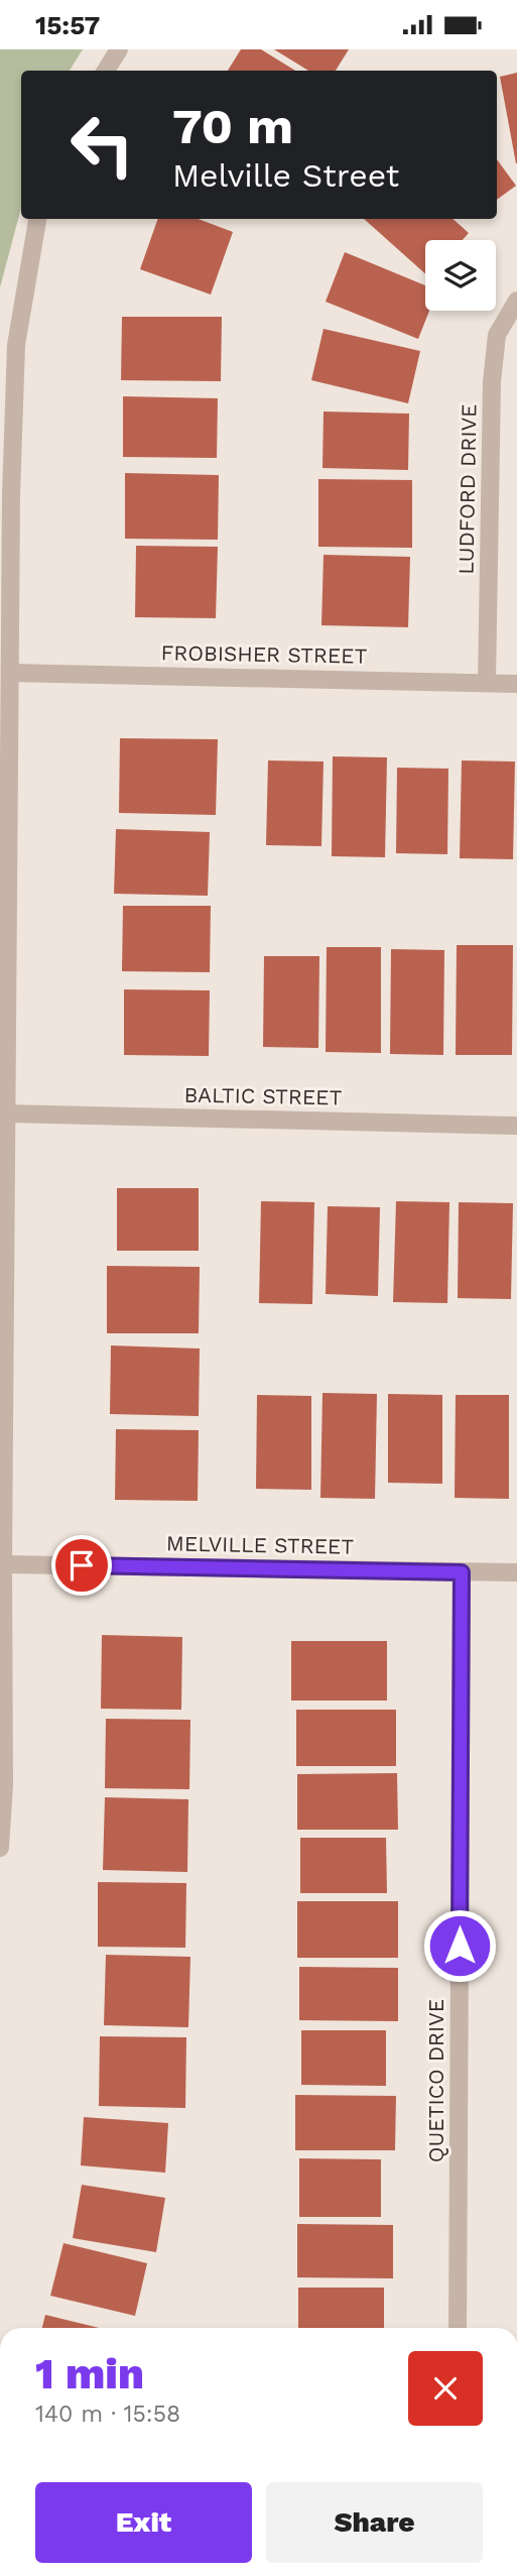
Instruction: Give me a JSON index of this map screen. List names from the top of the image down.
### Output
{
  "streets": {
    "street": [
      "LUDFORD DRIVE",
      "FROBISHER STREET",
      "BALTIC STREET",
      "MELVILLE STREET",
      "QUETICO DRIVE"
    ]
  },
  "crossings": [
    ["LUDFORD DRIVE", "FROBISHER STREET"],
    ["MELVILLE STREET", "QUETICO DRIVE"]
  ],
  "page": {
    "status": "15:57",
    "turn": ["70 m", "Melville Street"],
    "heading": ["1 min", "140 m · 15:58"],
    "buttons": ["Exit", "Share"]
  }
}
